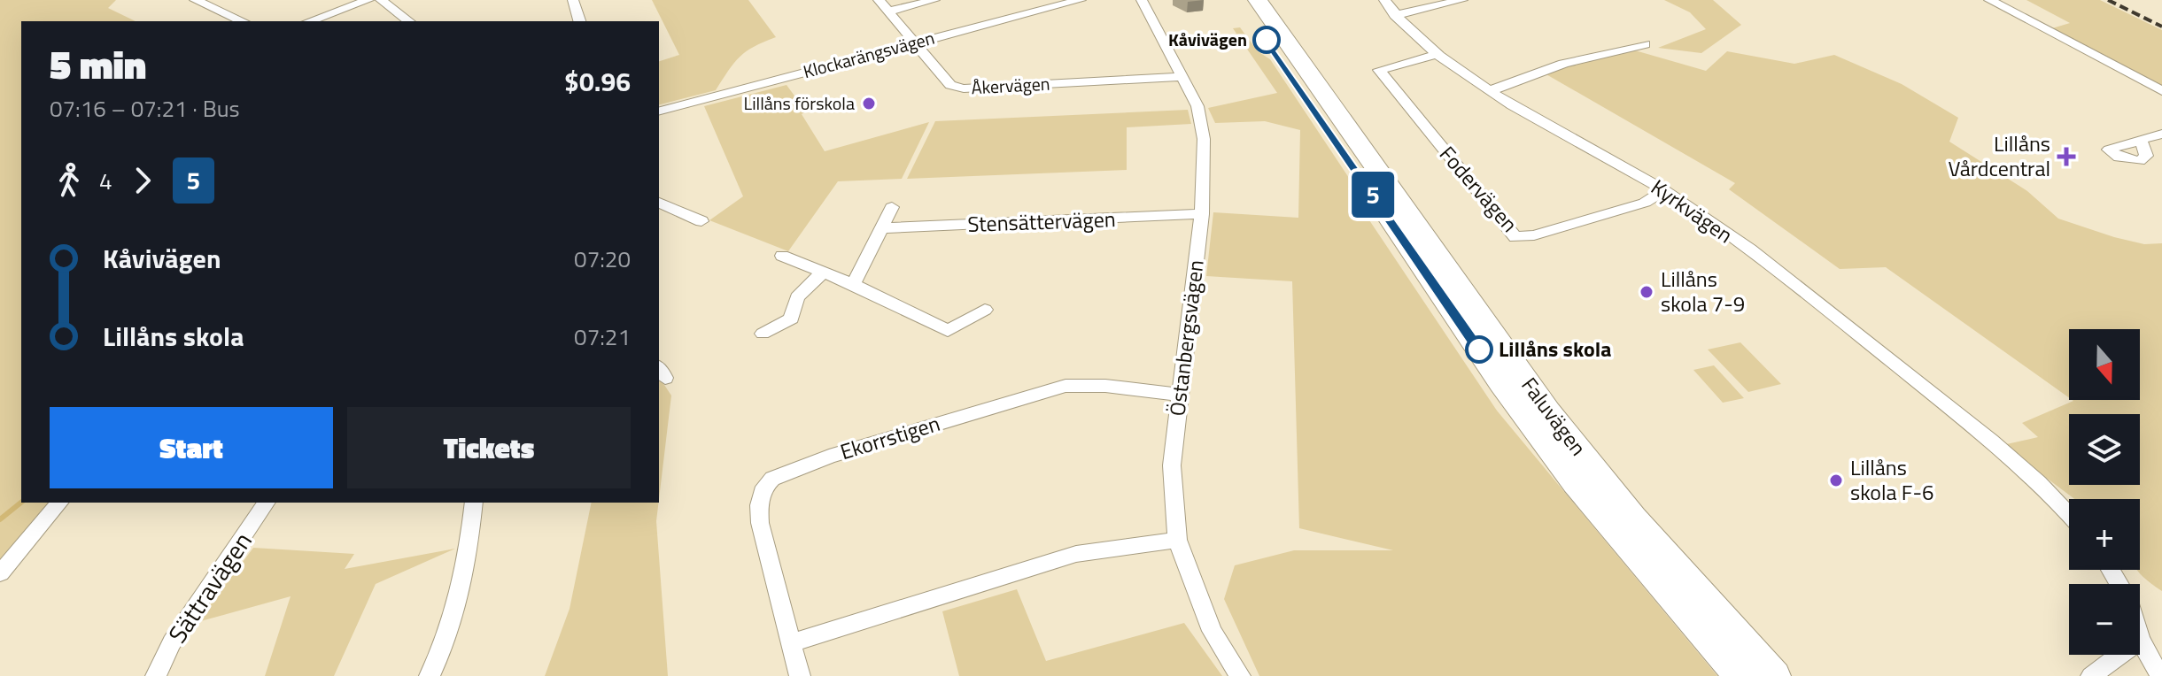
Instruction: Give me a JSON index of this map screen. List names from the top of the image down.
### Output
{
  "streets": {
    "highway": ["Faluvägen"],
    "street": [
      "Klockarängsvägen",
      "Åkervägen",
      "Fodervägen",
      "Kyrkvägen",
      "Stensättervägen",
      "Östanbergsvägen",
      "Ekorrstigen",
      "Sättravägen"
    ]
  },
  "crossings": [
    ["Klockarängsvägen", "Åkervägen"],
    ["Åkervägen", "Östanbergsvägen"],
    ["Fodervägen", "Kyrkvägen"],
    ["Stensättervägen", "Östanbergsvägen"],
    ["Östanbergsvägen", "Ekorrstigen"]
  ],
  "places": {
    "other": [
      "Kåvivägen",
      "Lillåns förskola",
      "Lillåns skola 7-9",
      "Lillåns skola",
      "Lillåns skola F-6"
    ],
    "health": ["Lillåns Vårdcentral"]
  },
  "lines": ["bus line 5"],
  "north": "bottom",
  "page": {
    "on_map": "5",
    "heading": ["5 min", "07:16 – 07:21 · Bus", "$0.96"],
    "legs": ["4", "5"],
    "list": [
      {
        "name": "Kåvivägen",
        "value": "07:20"
      },
      {
        "name": "Lillåns skola",
        "value": "07:21"
      }
    ],
    "map_buttons": ["+", "−"],
    "buttons": ["Start", "Tickets"]
  }
}
